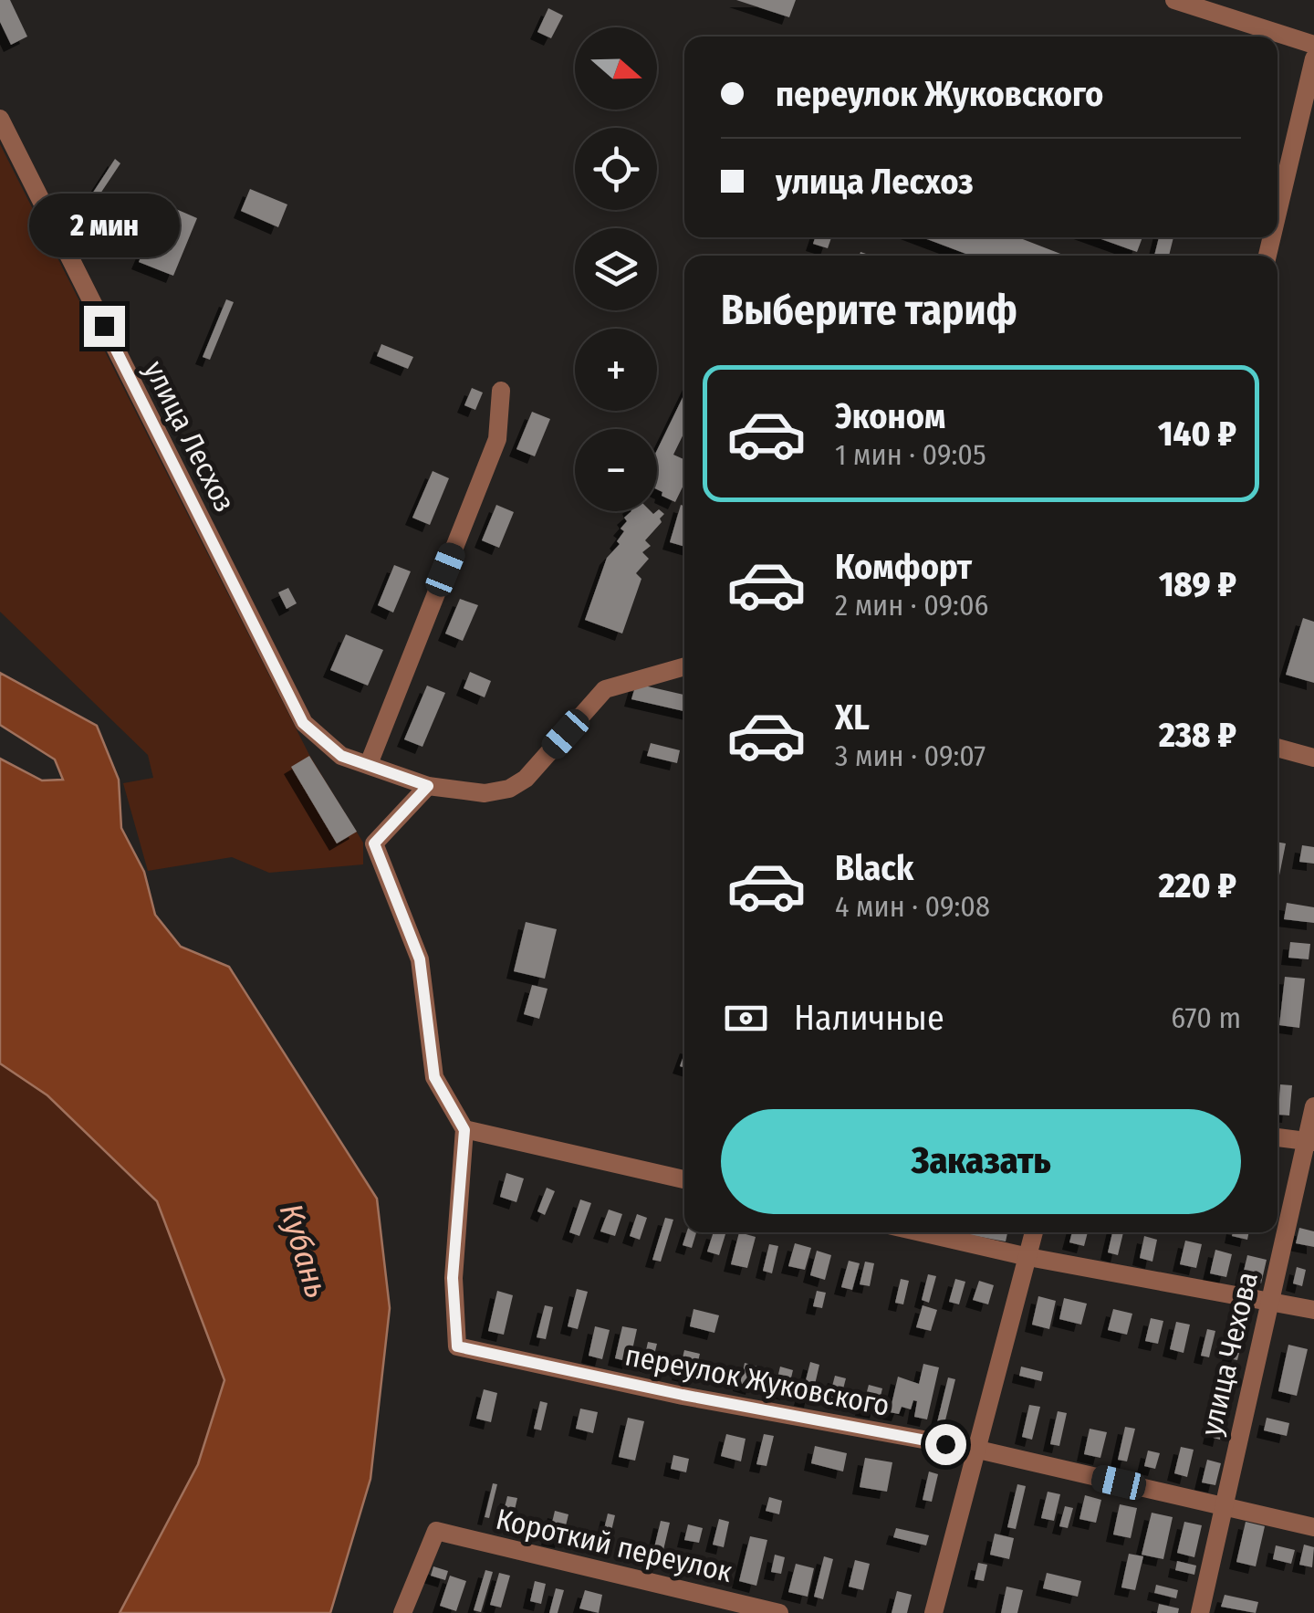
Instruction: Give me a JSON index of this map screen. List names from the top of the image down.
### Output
{
  "streets": {
    "street": [
      "улица Лесхоз",
      "улица Чехова",
      "переулок Жуковского",
      "Короткий переулок"
    ]
  },
  "crossings": [
    ["улица Чехова", "переулок Жуковского"]
  ],
  "water": ["Кубань"],
  "north": "right",
  "page": {
    "map_buttons": ["+", "−"],
    "banner": ["переулок Жуковского", "улица Лесхоз"],
    "bubble": "2 мин",
    "heading": "Выберите тариф",
    "list": [
      {
        "name": "Эконом",
        "note": "1 мин · 09:05",
        "value": "140 ₽"
      },
      {
        "name": "Комфорт",
        "note": "2 мин · 09:06",
        "value": "189 ₽"
      },
      {
        "name": "XL",
        "note": "3 мин · 09:07",
        "value": "238 ₽"
      },
      {
        "name": "Black",
        "note": "4 мин · 09:08",
        "value": "220 ₽"
      }
    ],
    "pay": ["Наличные", "670 m"],
    "buttons": "Заказать"
  }
}
